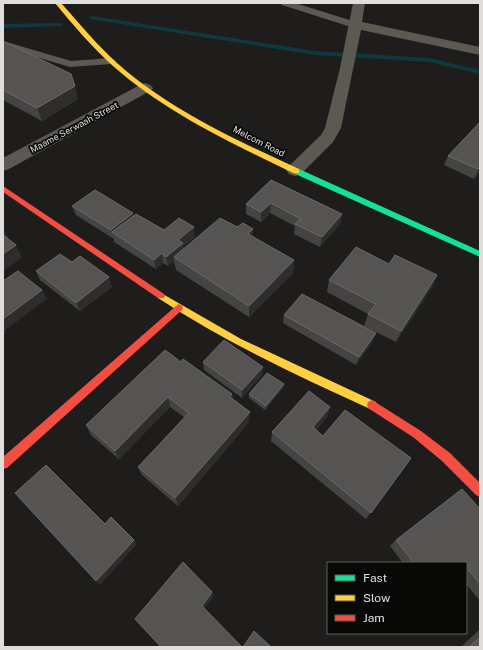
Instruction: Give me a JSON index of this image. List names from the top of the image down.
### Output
{
  "streets": {
    "main road": ["Melcom Road"],
    "street": ["Maame Serwaah Street"]
  },
  "crossings": [
    ["Maame Serwaah Street", "Melcom Road"]
  ],
  "legend": ["Fast", "Slow", "Jam"]
}
